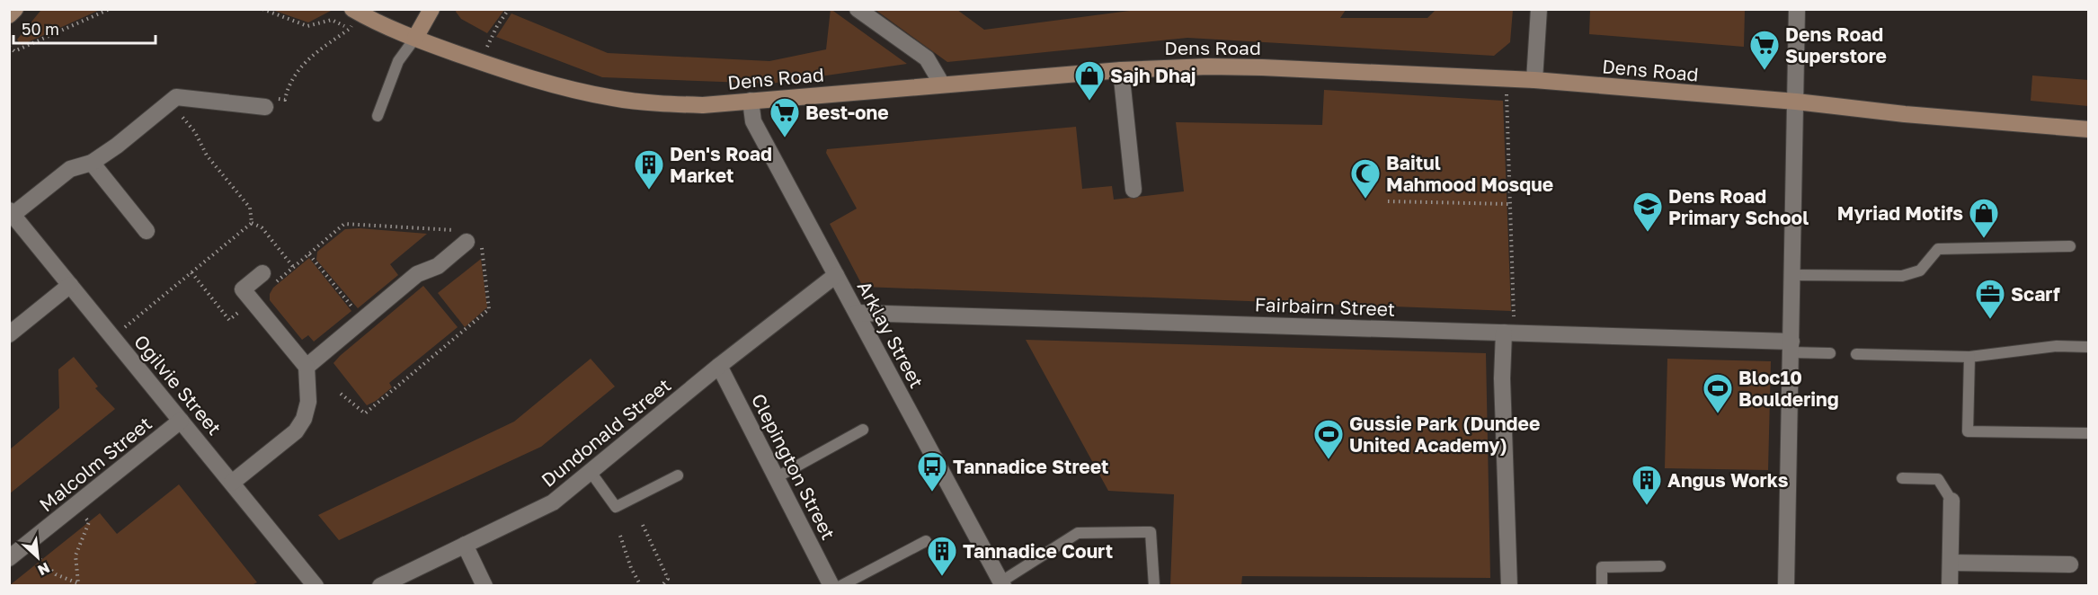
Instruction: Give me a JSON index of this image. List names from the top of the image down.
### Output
{
  "streets": {
    "main road": ["Dens Road"],
    "street": [
      "Fairbairn Street",
      "Arklay Street",
      "Ogilvie Street",
      "Dundonald Street",
      "Malcolm Street",
      "Clepington Street"
    ]
  },
  "crossings": [
    ["Dens Road", "Arklay Street"],
    ["Fairbairn Street", "Arklay Street"],
    ["Arklay Street", "Dundonald Street"],
    ["Ogilvie Street", "Malcolm Street"],
    ["Dundonald Street", "Clepington Street"]
  ],
  "places": {
    "supermarket": ["Dens Road Superstore", "Best-one"],
    "shop": ["Sajh Dhaj", "Myriad Motifs"],
    "building": ["Den's Road Market", "Angus Works", "Tannadice Court"],
    "mosque": ["Baitul Mahmood Mosque"],
    "school or university": ["Dens Road Primary School"],
    "office": ["Scarf"],
    "sports": ["Bloc10 Bouldering", "Gussie Park (Dundee United Academy)"],
    "bus stop": ["Tannadice Street"]
  },
  "scale_bar": "50 m",
  "north": "bottom right"
}
